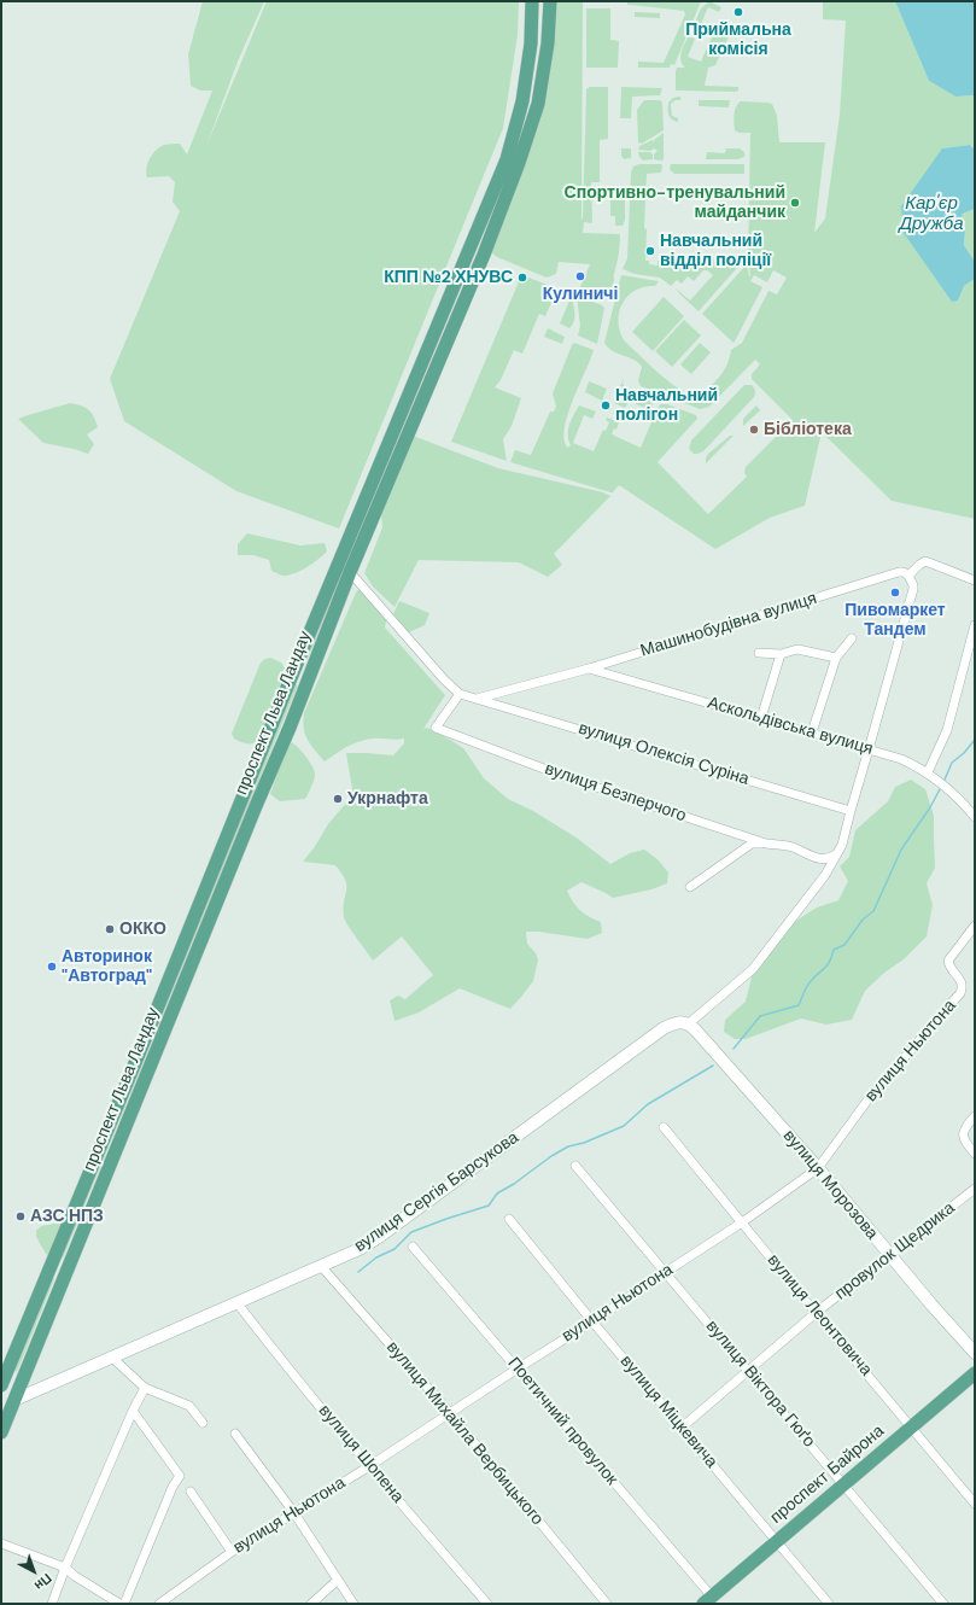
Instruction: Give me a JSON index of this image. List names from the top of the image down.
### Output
{
  "streets": {
    "main road": [
      "проспект Льва Ландау",
      "вулиця Морозова",
      "вулиця Сергія Барсукова",
      "проспект Байрона"
    ],
    "street": [
      "Машинобудівна вулиця",
      "Аскольдівська вулиця",
      "вулиця Олексія Суріна",
      "вулиця Безперчого",
      "вулиця Ньютона",
      "провулок Щедрика",
      "вулиця Леонтовича",
      "вулиця Віктора Гюґо",
      "вулиця Міцкевича",
      "Поетичний провулок",
      "вулиця Михайла Вербицького",
      "вулиця Шопена"
    ]
  },
  "crossings": [
    ["Машинобудівна вулиця", "Аскольдівська вулиця"],
    ["Машинобудівна вулиця", "вулиця Олексія Суріна"],
    ["проспект Льва Ландау", "вулиця Сергія Барсукова"],
    ["вулиця Олексія Суріна", "вулиця Безперчого"],
    ["вулиця Ньютона", "вулиця Морозова"],
    ["вулиця Ньютона", "вулиця Леонтовича"],
    ["вулиця Ньютона", "вулиця Віктора Гюґо"],
    ["вулиця Ньютона", "вулиця Міцкевича"],
    ["вулиця Ньютона", "Поетичний провулок"],
    ["вулиця Ньютона", "вулиця Михайла Вербицького"],
    ["вулиця Ньютона", "вулиця Шопена"],
    ["вулиця Морозова", "вулиця Сергія Барсукова"],
    ["вулиця Морозова", "провулок Щедрика"],
    ["вулиця Сергія Барсукова", "вулиця Михайла Вербицького"],
    ["вулиця Сергія Барсукова", "вулиця Шопена"],
    ["провулок Щедрика", "вулиця Леонтовича"],
    ["провулок Щедрика", "вулиця Віктора Гюґо"],
    ["провулок Щедрика", "вулиця Міцкевича"],
    ["вулиця Леонтовича", "проспект Байрона"],
    ["вулиця Віктора Гюґо", "проспект Байрона"],
    ["вулиця Міцкевича", "проспект Байрона"],
    ["Поетичний провулок", "проспект Байрона"]
  ],
  "water": ["Кар'єр Дружба"],
  "places": [
    "Приймальна комісія",
    "Спортивно-тренувальний майданчик",
    "Навчальний відділ поліції",
    "Кулиничі",
    "КПП №2 ХНУВС",
    "Навчальний полігон",
    "Бібліотека",
    "Пивомаркет Тандем",
    "Укрнафта",
    "ОККО",
    "Авторинок \"Автоград\"",
    "АЗС НПЗ"
  ],
  "north": "bottom right"
}
